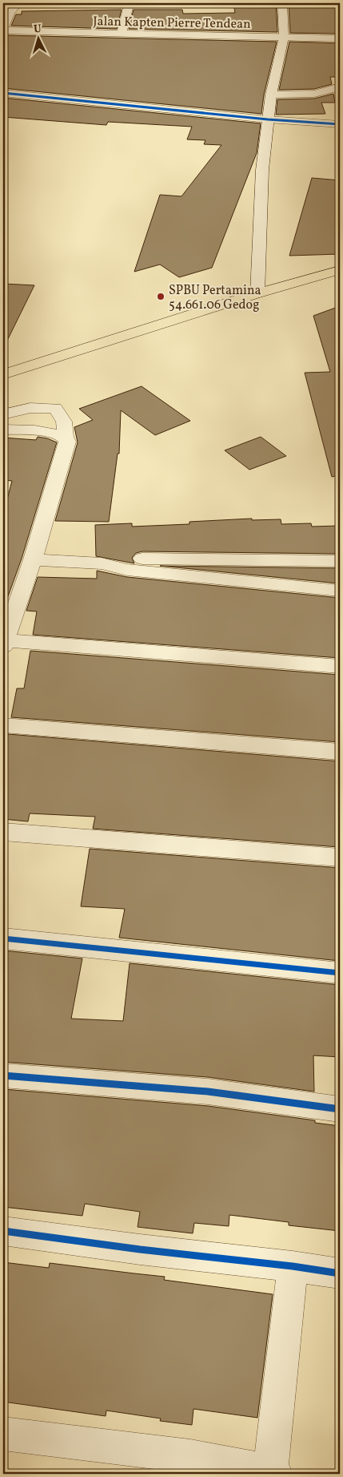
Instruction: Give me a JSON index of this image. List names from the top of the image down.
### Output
{
  "streets": {
    "street": ["Jalan Kapten Pierre Tendean"]
  },
  "places": ["SPBU Pertamina 54.661.06 Gedog"],
  "north": "top"
}
